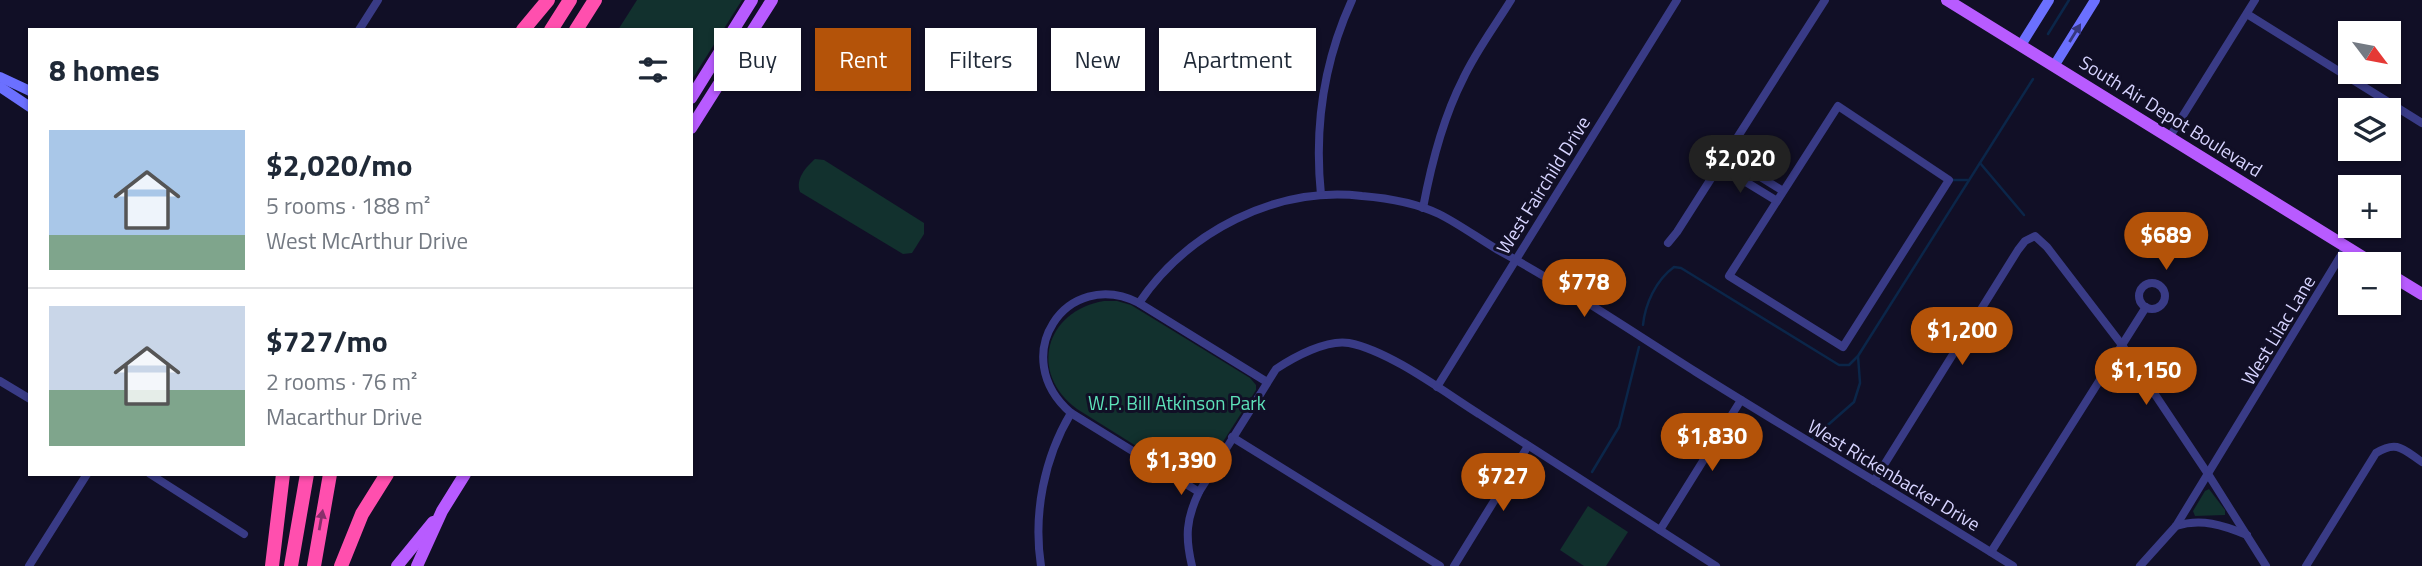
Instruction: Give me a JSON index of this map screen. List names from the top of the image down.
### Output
{
  "streets": {
    "main road": ["South Air Depot Boulevard"],
    "street": ["West Fairchild Drive", "West Lilac Lane", "West Rickenbacker Drive"]
  },
  "crossings": [
    ["South Air Depot Boulevard", "West Lilac Lane"],
    ["West Fairchild Drive", "West Rickenbacker Drive"]
  ],
  "parks": ["W.P. Bill Atkinson Park"],
  "north": "bottom right",
  "page": {
    "map_buttons": ["+", "−"],
    "chip": [
      "Buy",
      "Rent",
      "Filters",
      "New",
      "Apartment"
    ],
    "heading": "8 homes",
    "list": [
      {
        "name": "$2,020/mo",
        "note": "5 rooms · 188 m² · West McArthur Drive"
      },
      {
        "name": "$727/mo",
        "note": "2 rooms · 76 m² · Macarthur Drive"
      }
    ],
    "price": [
      "$2,020",
      "$689",
      "$778",
      "$1,200",
      "$1,150",
      "$1,830",
      "$1,390",
      "$727"
    ]
  }
}
